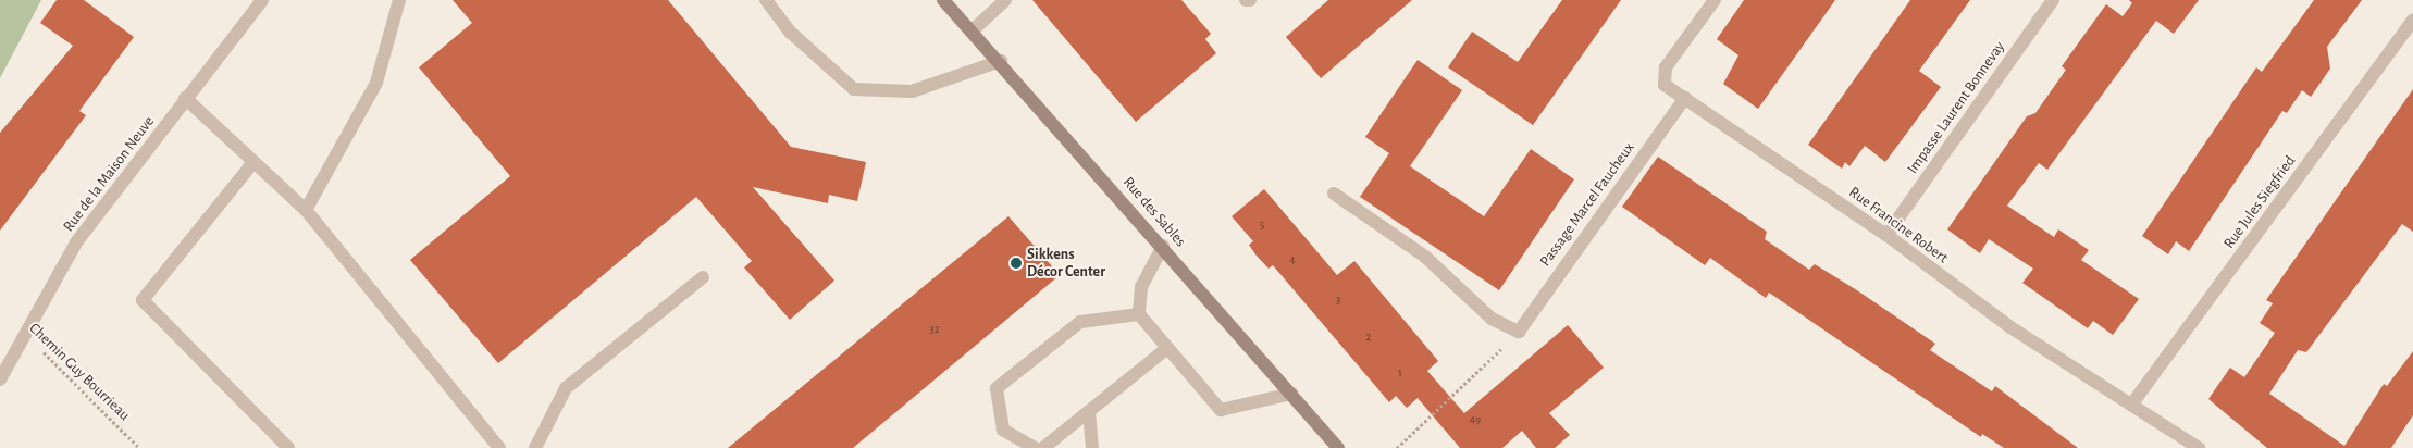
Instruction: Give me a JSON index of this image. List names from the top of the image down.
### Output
{
  "streets": {
    "main road": ["Rue des Sables"],
    "street": [
      "Impasse Laurent Bonnevay",
      "Rue de la Maison Neuve",
      "Rue Jules Siegfried",
      "Passage Marcel Faucheux",
      "Rue Francine Robert"
    ],
    "path": ["Chemin Guy Bourrieau"]
  },
  "crossings": [
    ["Impasse Laurent Bonnevay", "Rue Francine Robert"],
    ["Rue de la Maison Neuve", "Chemin Guy Bourrieau"],
    ["Rue Jules Siegfried", "Rue Francine Robert"],
    ["Passage Marcel Faucheux", "Rue Francine Robert"]
  ],
  "places": ["Sikkens Décor Center"],
  "house_numbers": [
    "5",
    "4",
    "3",
    "32",
    "2",
    "1",
    "49"
  ]
}
